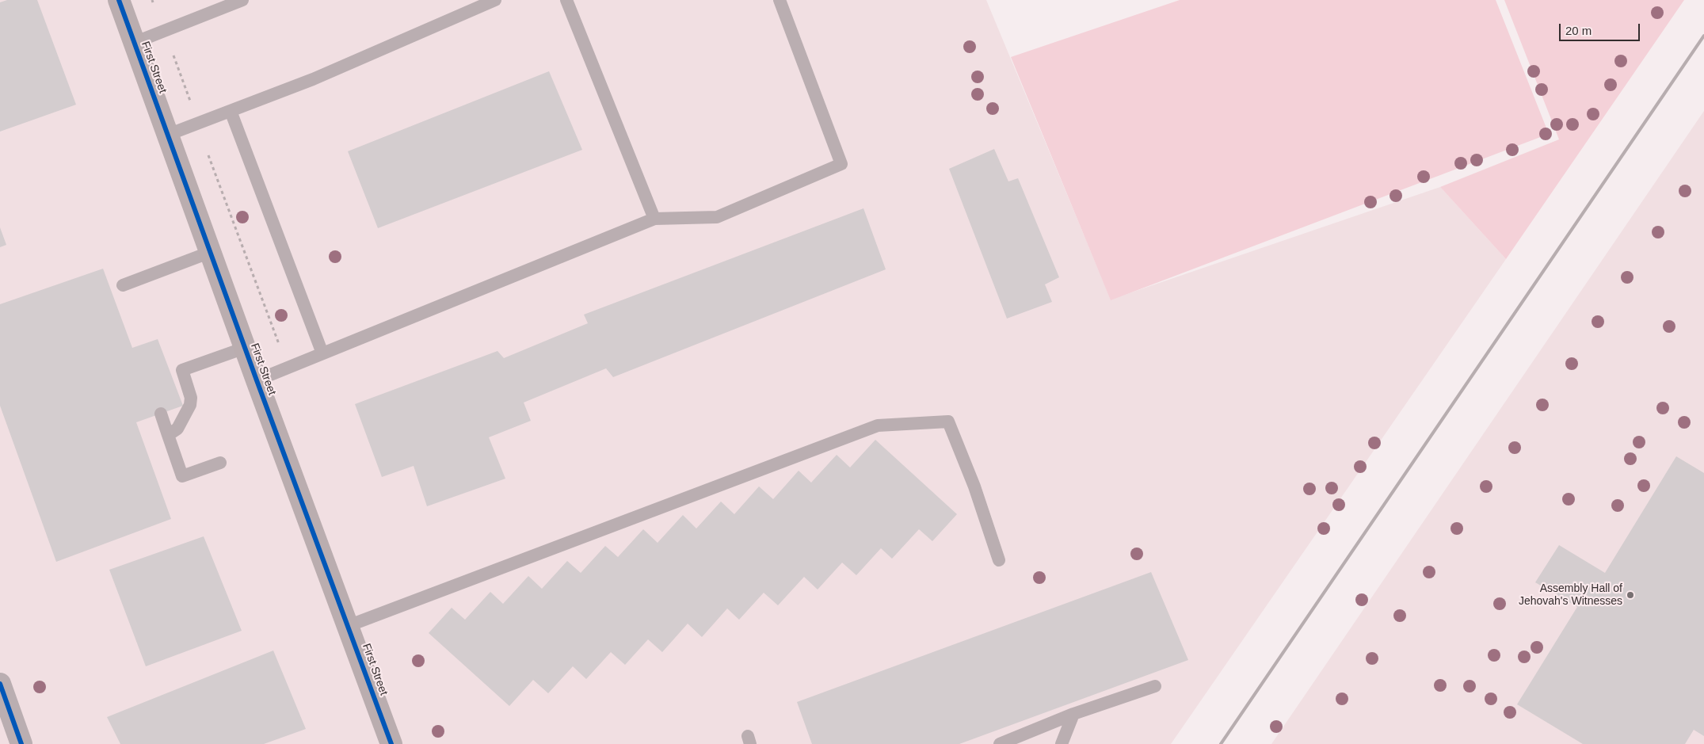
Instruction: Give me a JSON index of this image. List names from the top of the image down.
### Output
{
  "streets": {
    "street": ["First Street"]
  },
  "places": ["Assembly Hall of Jehovah's Witnesses"],
  "scale_bar": "20 m"
}
